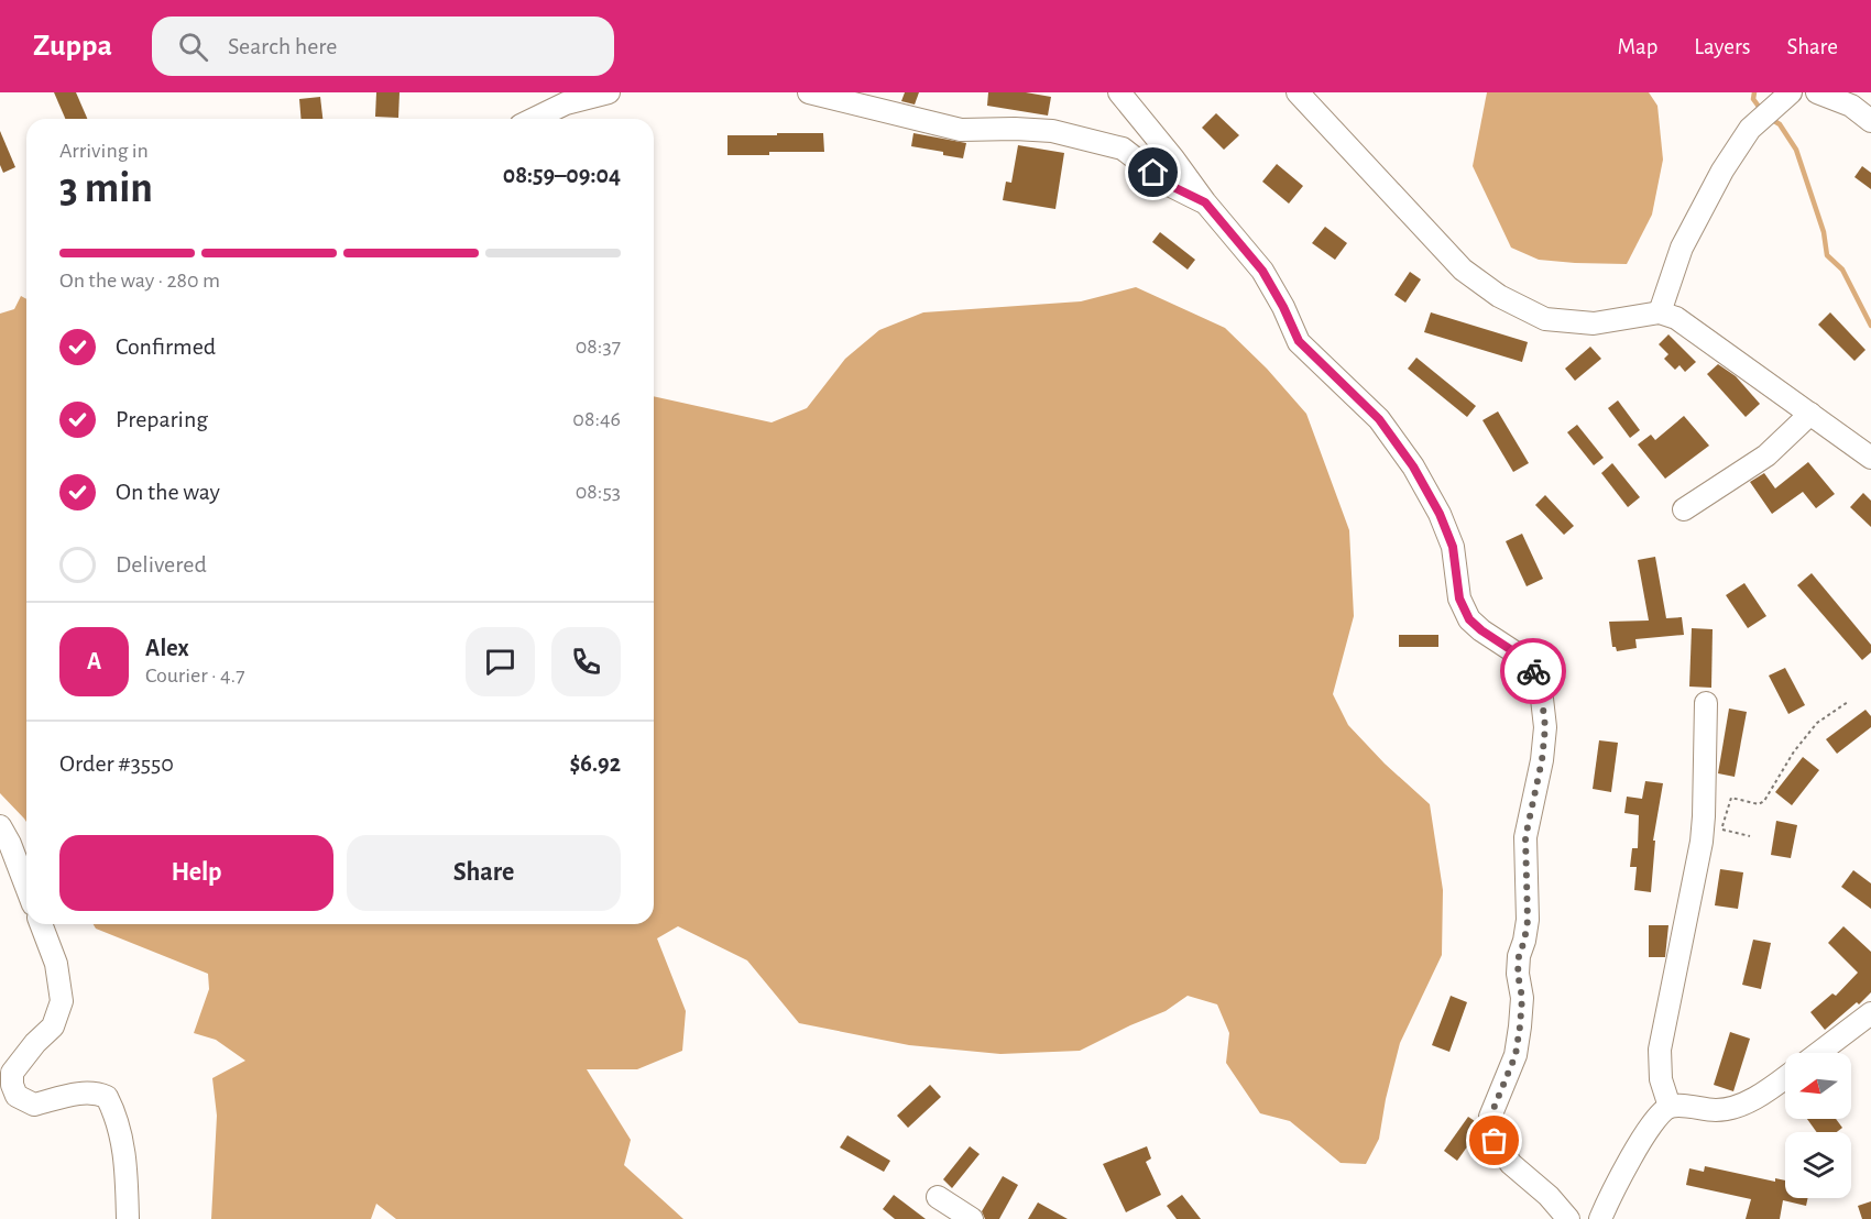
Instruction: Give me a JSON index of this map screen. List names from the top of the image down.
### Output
{
  "north": "left",
  "page": {
    "header": "Zuppa",
    "search": "Search here",
    "nav": ["Map", "Layers", "Share"],
    "heading": ["3 min", "Arriving in", "08:59–09:04"],
    "panel": [
      "Alex",
      "Courier · 4.7",
      "Order #3550",
      "$6.92"
    ],
    "bar": "On the way · 280 m",
    "list": [
      ["Confirmed", "08:37"],
      ["Preparing", "08:46"],
      ["On the way", "08:53"],
      "Delivered"
    ],
    "round": "A",
    "buttons": ["Help", "Share"]
  }
}
